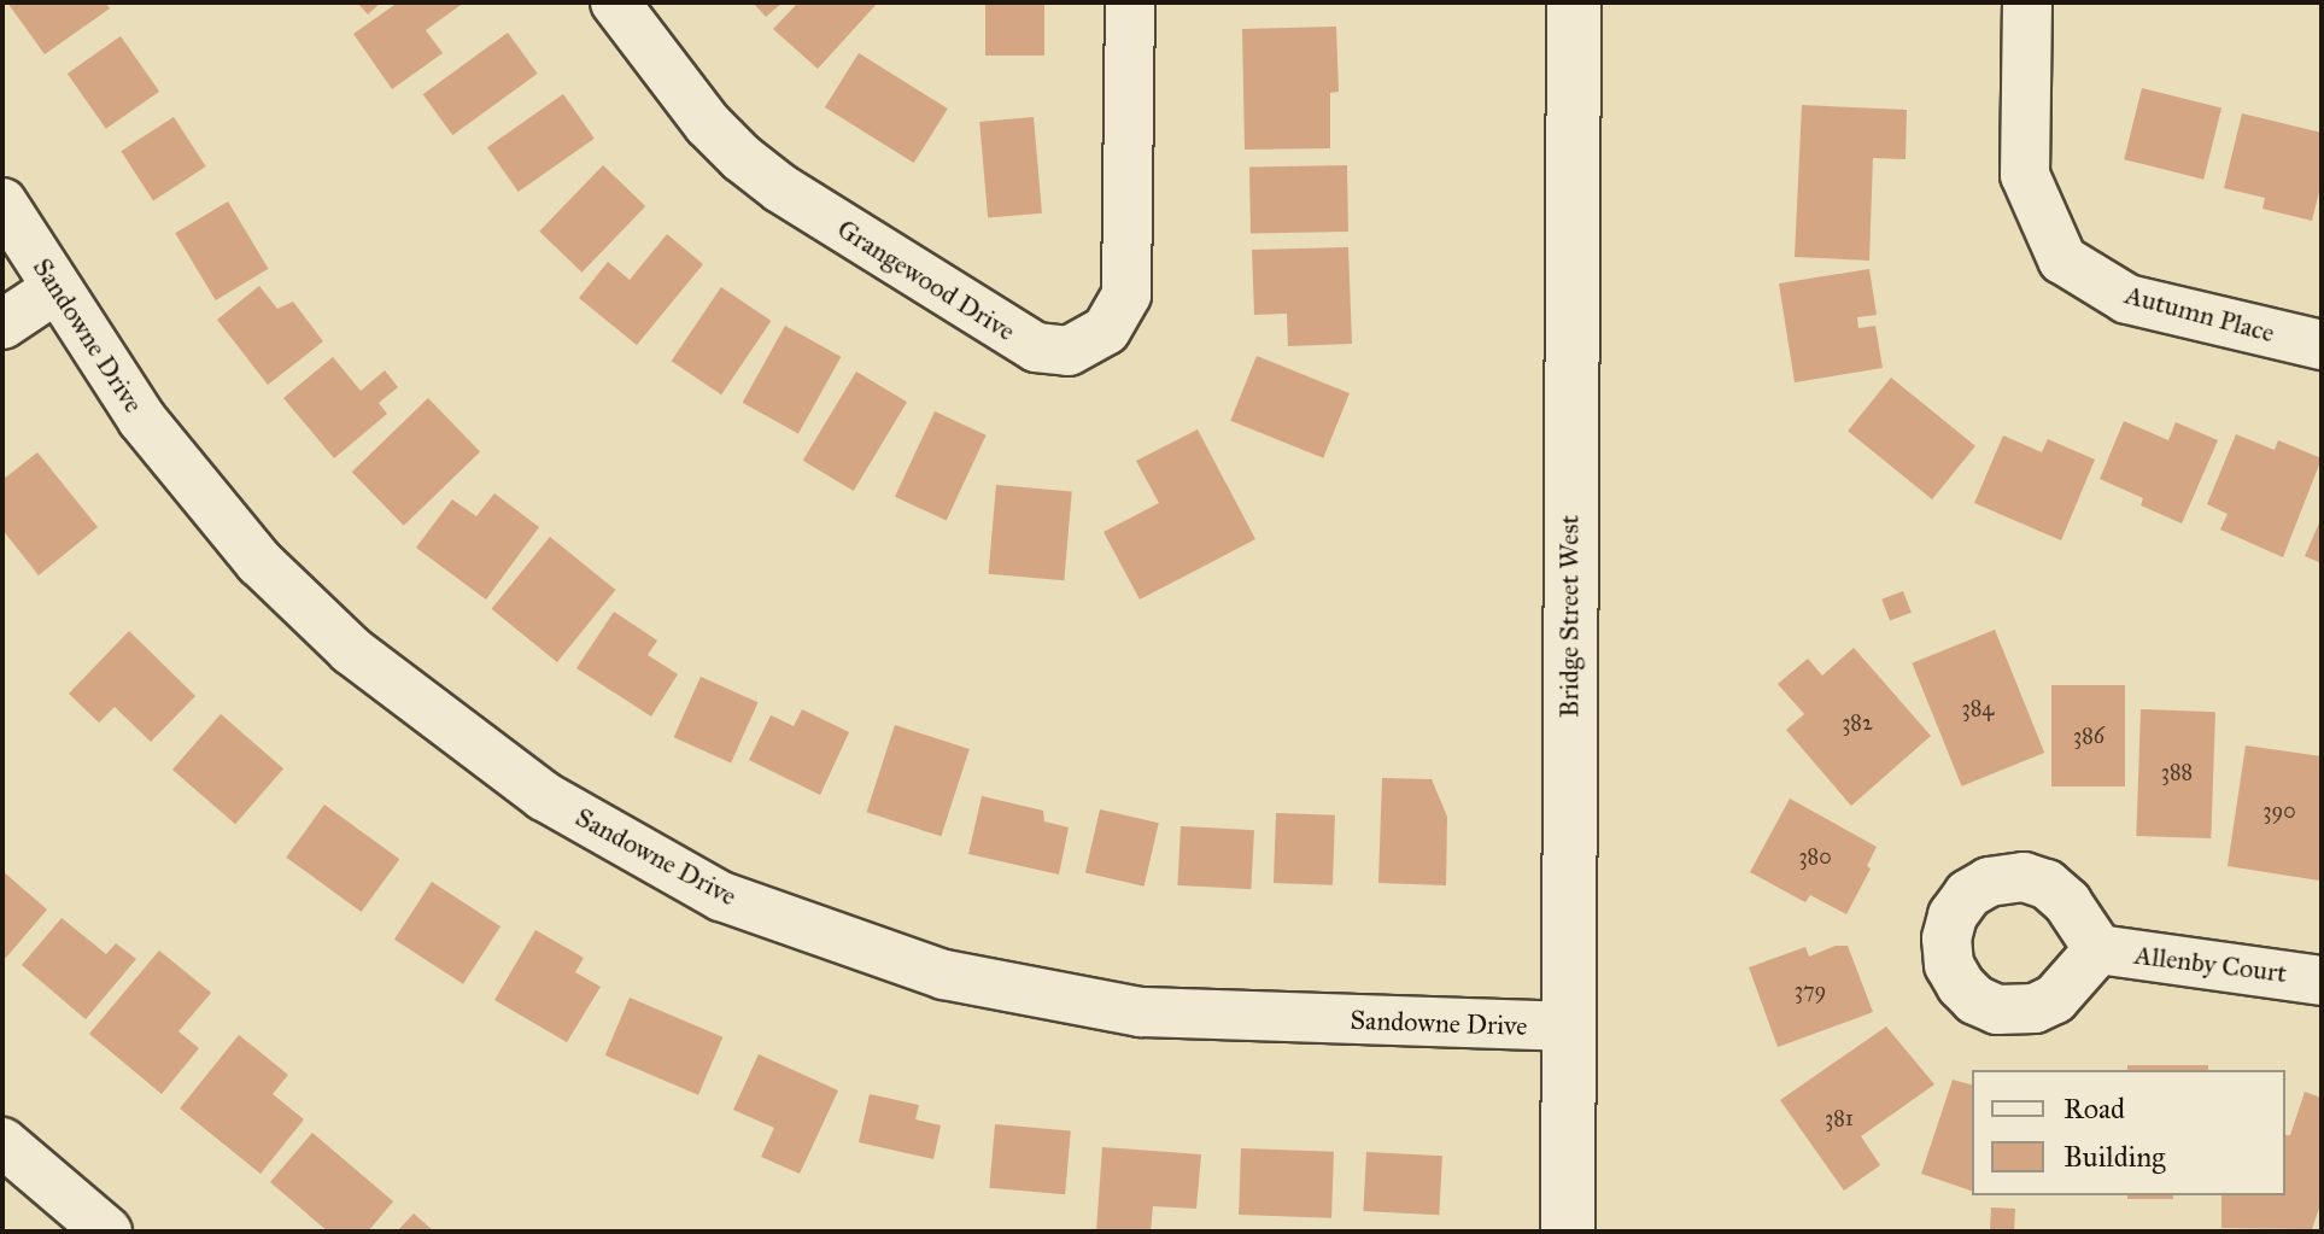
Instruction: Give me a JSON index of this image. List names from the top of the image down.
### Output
{
  "streets": {
    "main road": ["Bridge Street West"],
    "street": [
      "Grangewood Drive",
      "Autumn Place",
      "Sandowne Drive",
      "Allenby Court"
    ]
  },
  "crossings": [
    ["Sandowne Drive", "Bridge Street West"]
  ],
  "house_numbers": [
    "384",
    "382",
    "386",
    "388",
    "390",
    "380",
    "379",
    "381"
  ],
  "legend": ["Road", "Building"]
}
